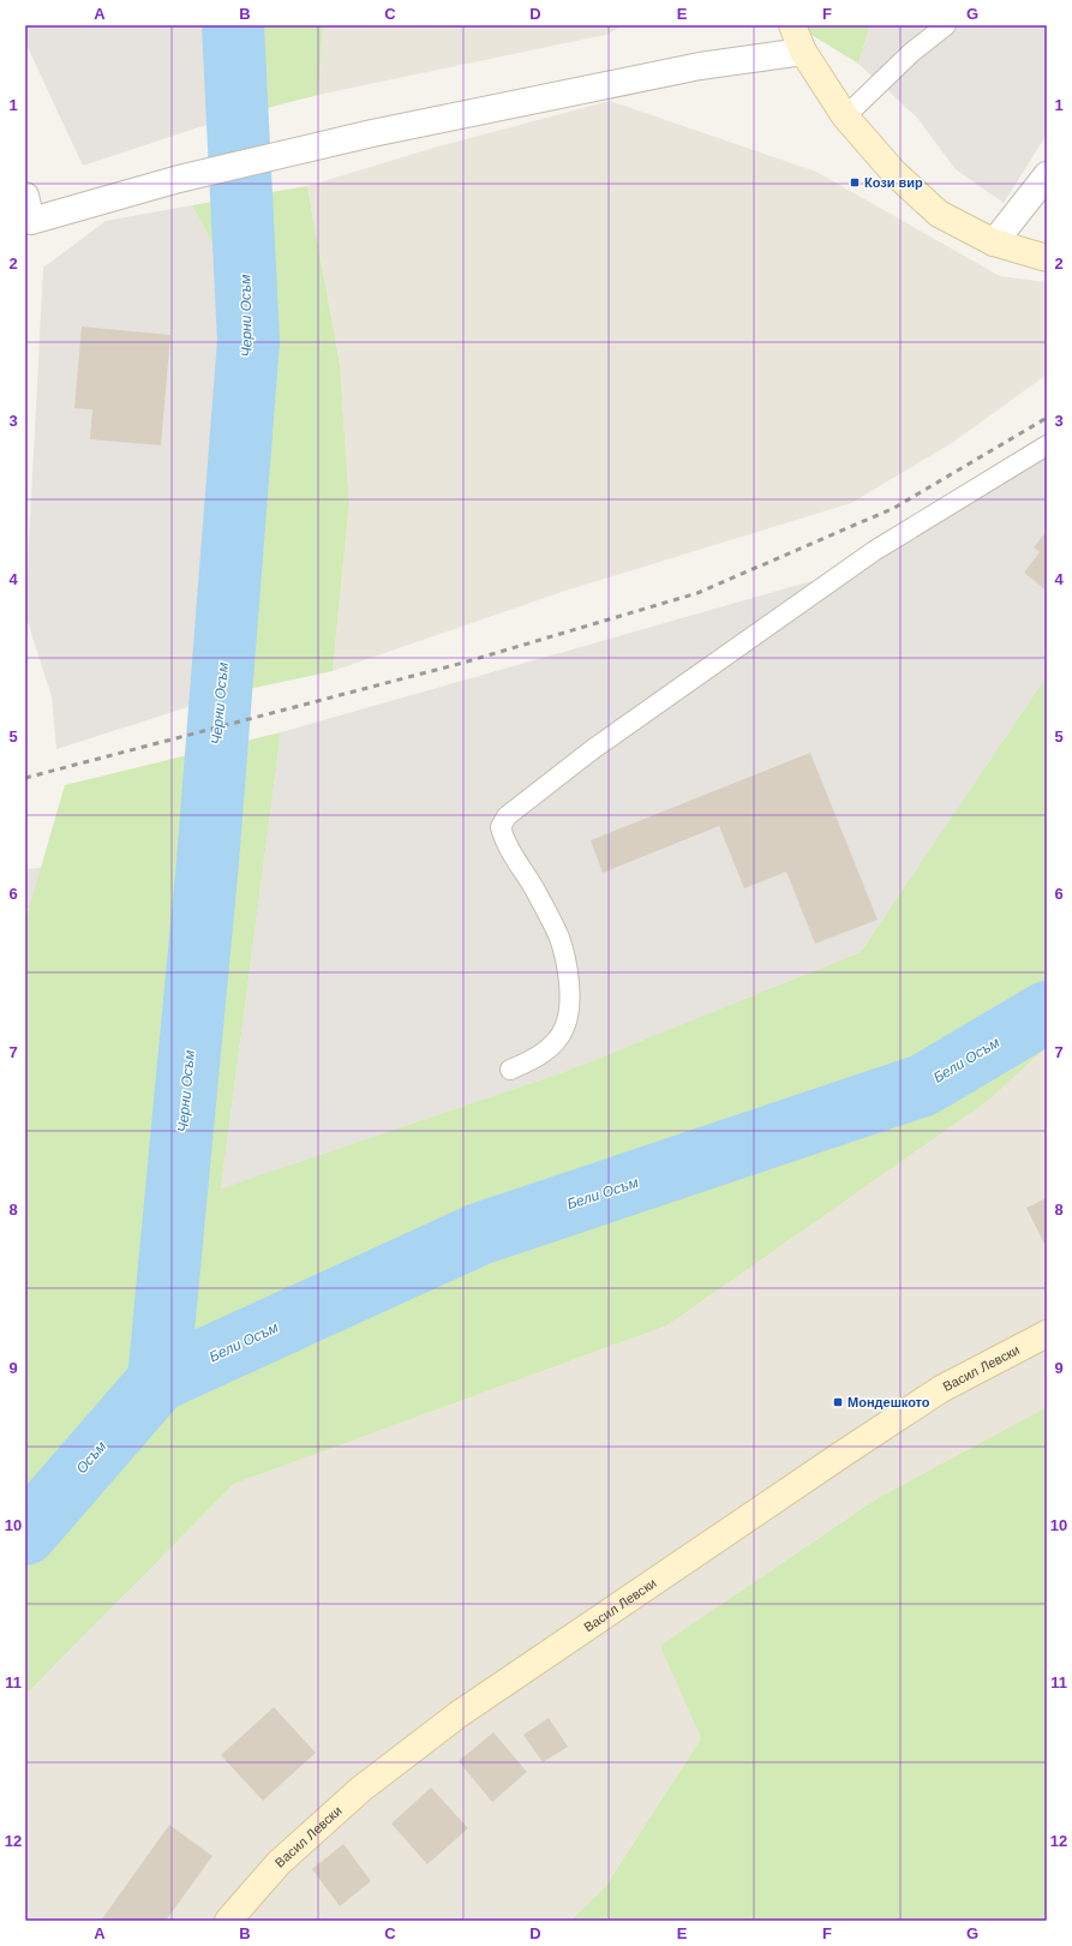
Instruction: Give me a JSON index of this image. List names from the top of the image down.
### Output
{
  "streets": {
    "main road": ["Васил Левски"]
  },
  "water": ["Черни Осъм", "Бели Осъм", "Осъм"],
  "places": {
    "transit": ["Кози вир", "Мондешкото"]
  },
  "grid": {
    "columns": [
      "A",
      "B",
      "C",
      "D",
      "E",
      "F",
      "G"
    ],
    "rows": [
      "1",
      "2",
      "3",
      "4",
      "5",
      "6",
      "7",
      "8",
      "9",
      "10",
      "11",
      "12"
    ]
  }
}
